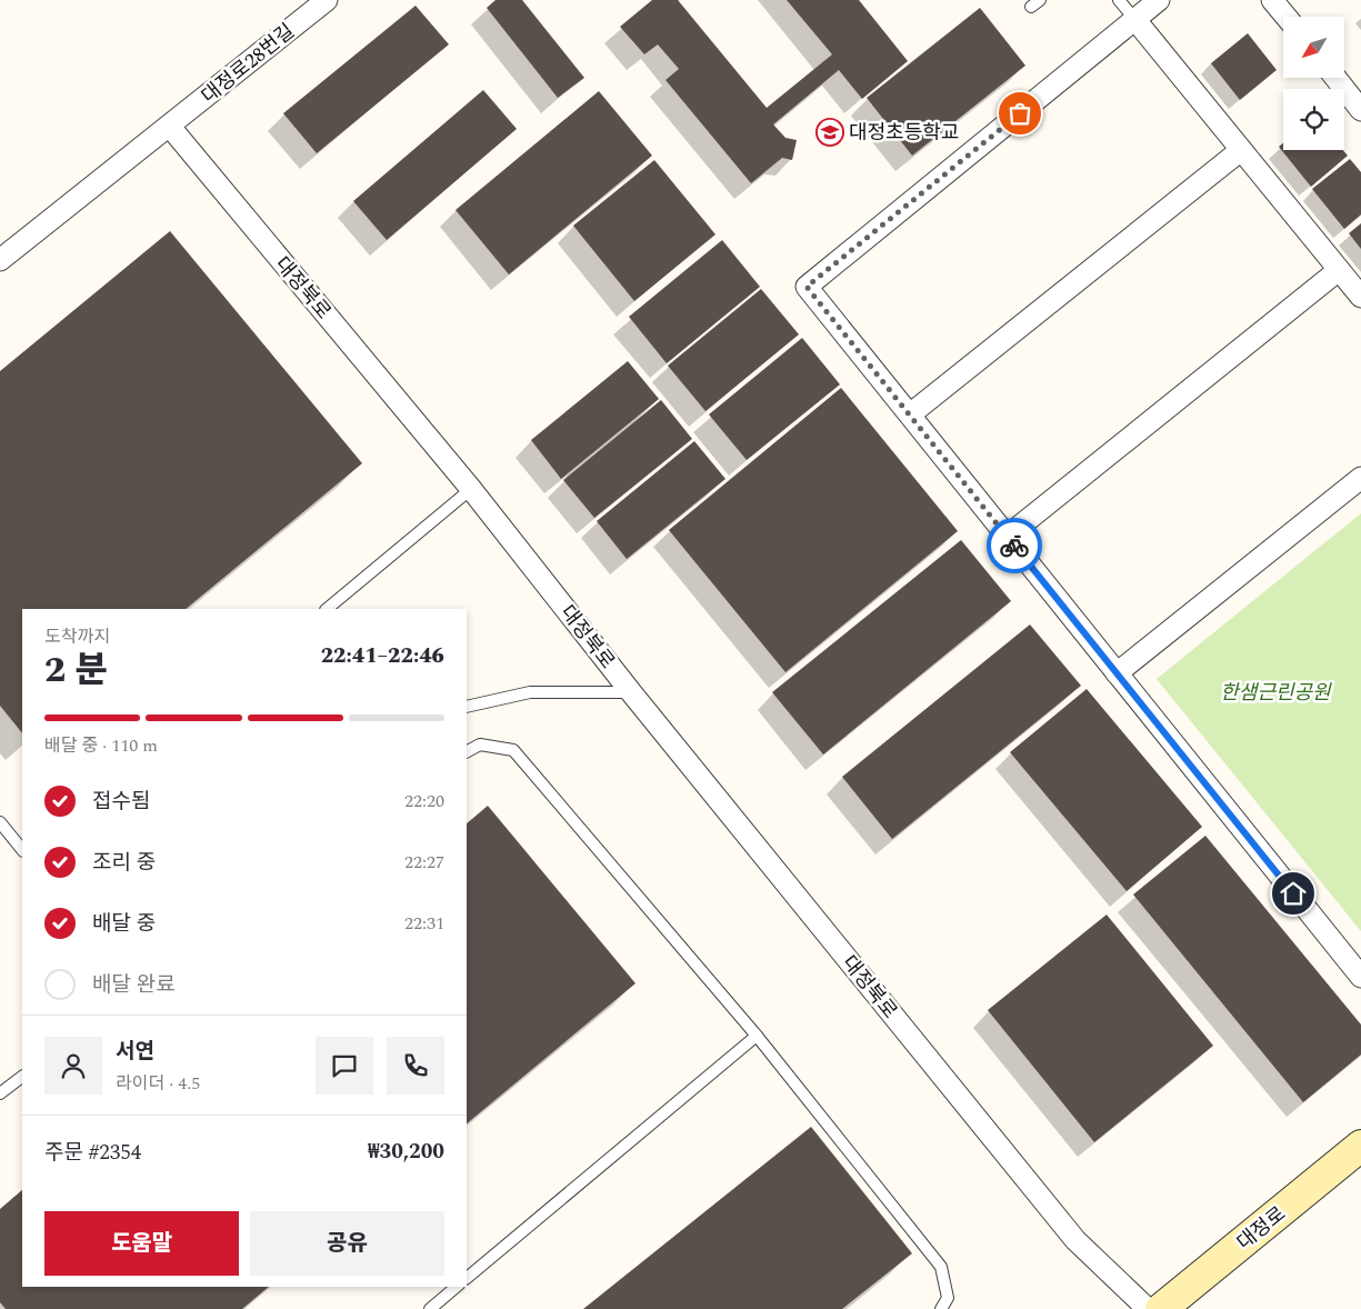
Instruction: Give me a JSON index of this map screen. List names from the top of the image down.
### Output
{
  "streets": {
    "street": ["대정로28번길", "대정북로", "대정로"]
  },
  "crossings": [
    ["대정로28번길", "대정북로"]
  ],
  "parks": ["한샘근린공원"],
  "places": {
    "school or university": ["대정초등학교"]
  },
  "north": "bottom left",
  "page": {
    "heading": ["2 분", "도착까지", "22:41–22:46"],
    "panel": [
      "서연",
      "라이더 · 4.5",
      "주문 #2354",
      "₩30,200"
    ],
    "bar": "배달 중 · 110 m",
    "list": [
      ["접수됨", "22:20"],
      ["조리 중", "22:27"],
      ["배달 중", "22:31"],
      "배달 완료"
    ],
    "buttons": ["도움말", "공유"]
  }
}
